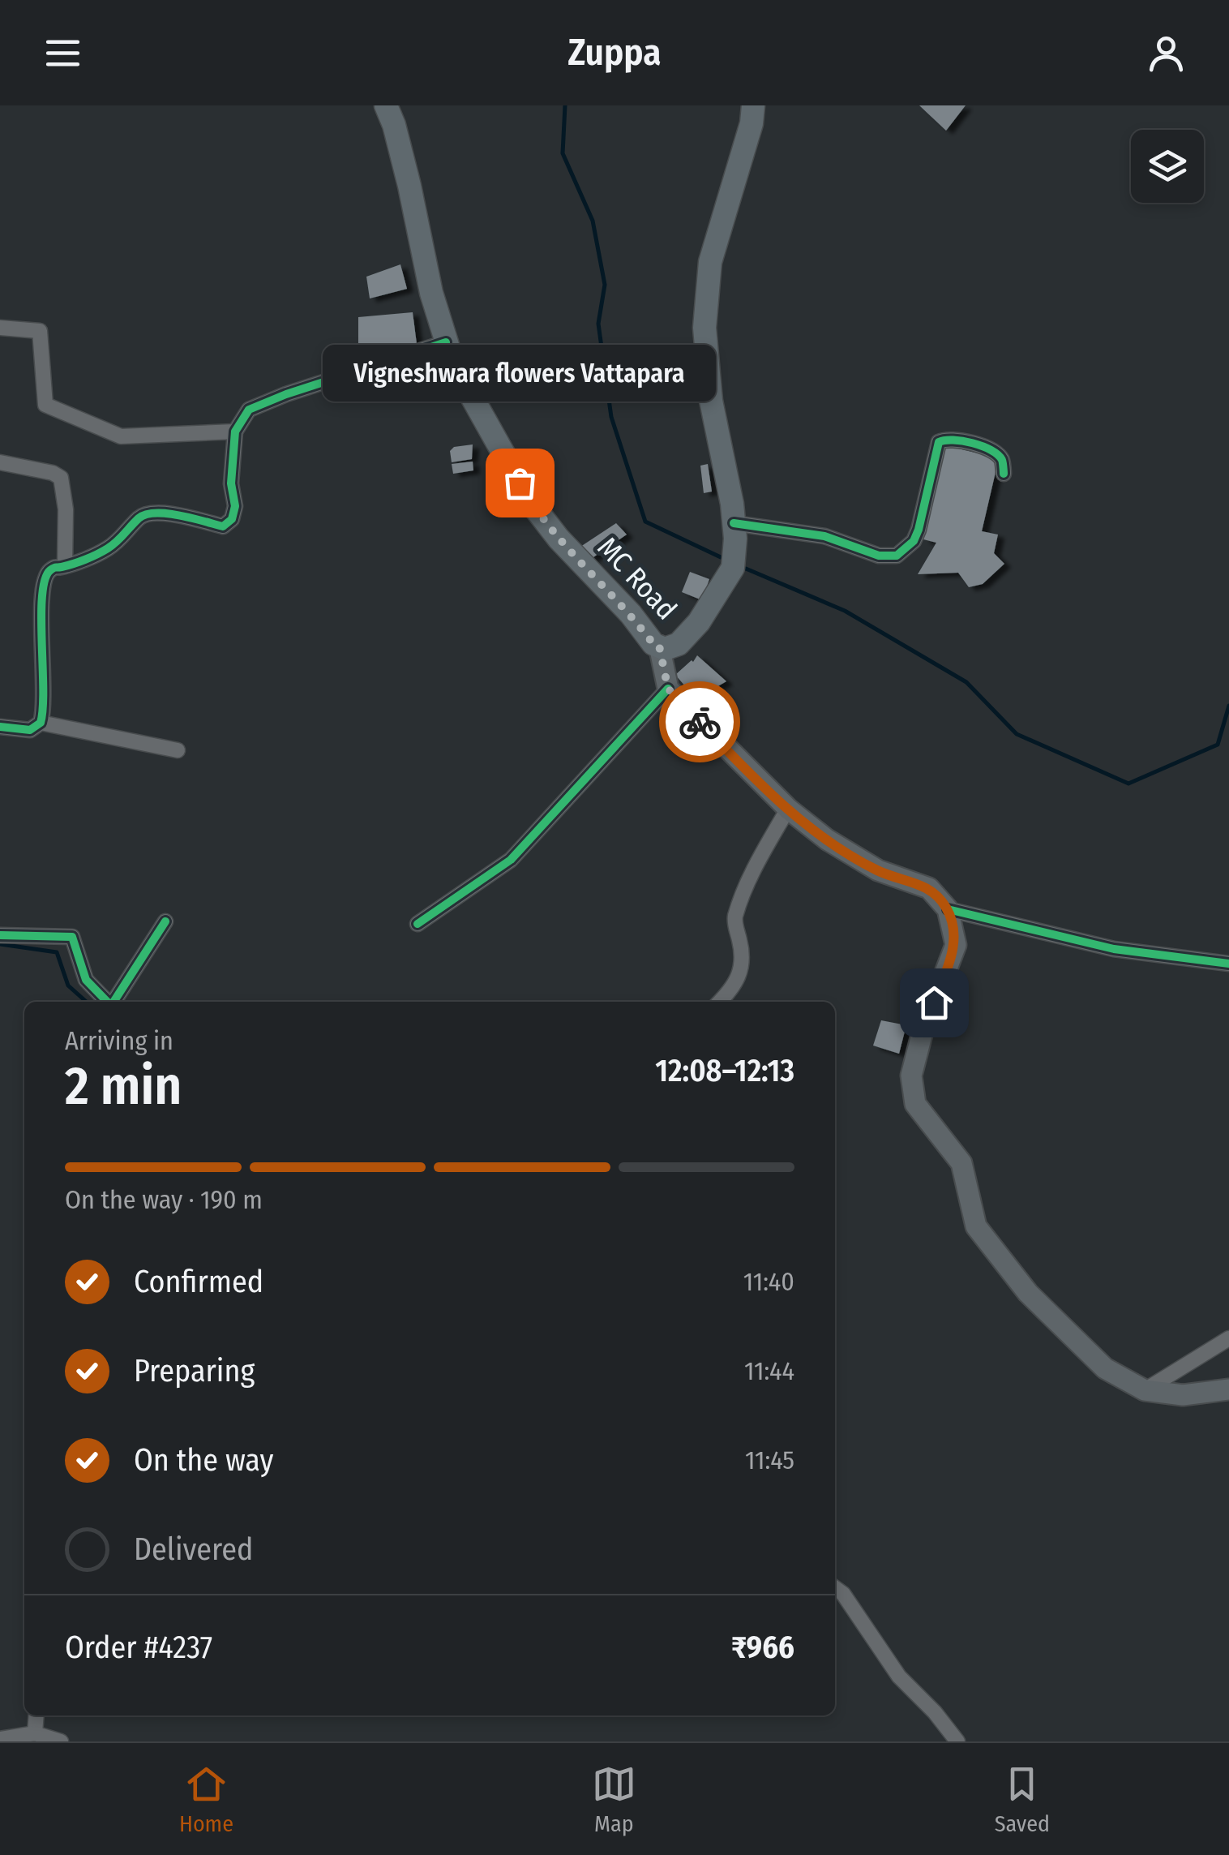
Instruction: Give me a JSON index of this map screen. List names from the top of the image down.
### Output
{
  "streets": {
    "main road": ["MC Road"]
  },
  "places": ["Vigneshwara flowers Vattapara"],
  "page": {
    "header": "Zuppa",
    "bubble": "Vigneshwara flowers Vattapara",
    "heading": ["2 min", "Arriving in", "12:08–12:13"],
    "panel": ["Order #4237", "₹966"],
    "bar": "On the way · 190 m",
    "list": [
      ["Confirmed", "11:40"],
      ["Preparing", "11:44"],
      ["On the way", "11:45"],
      "Delivered"
    ],
    "tabs": ["Home", "Map", "Saved"]
  }
}
